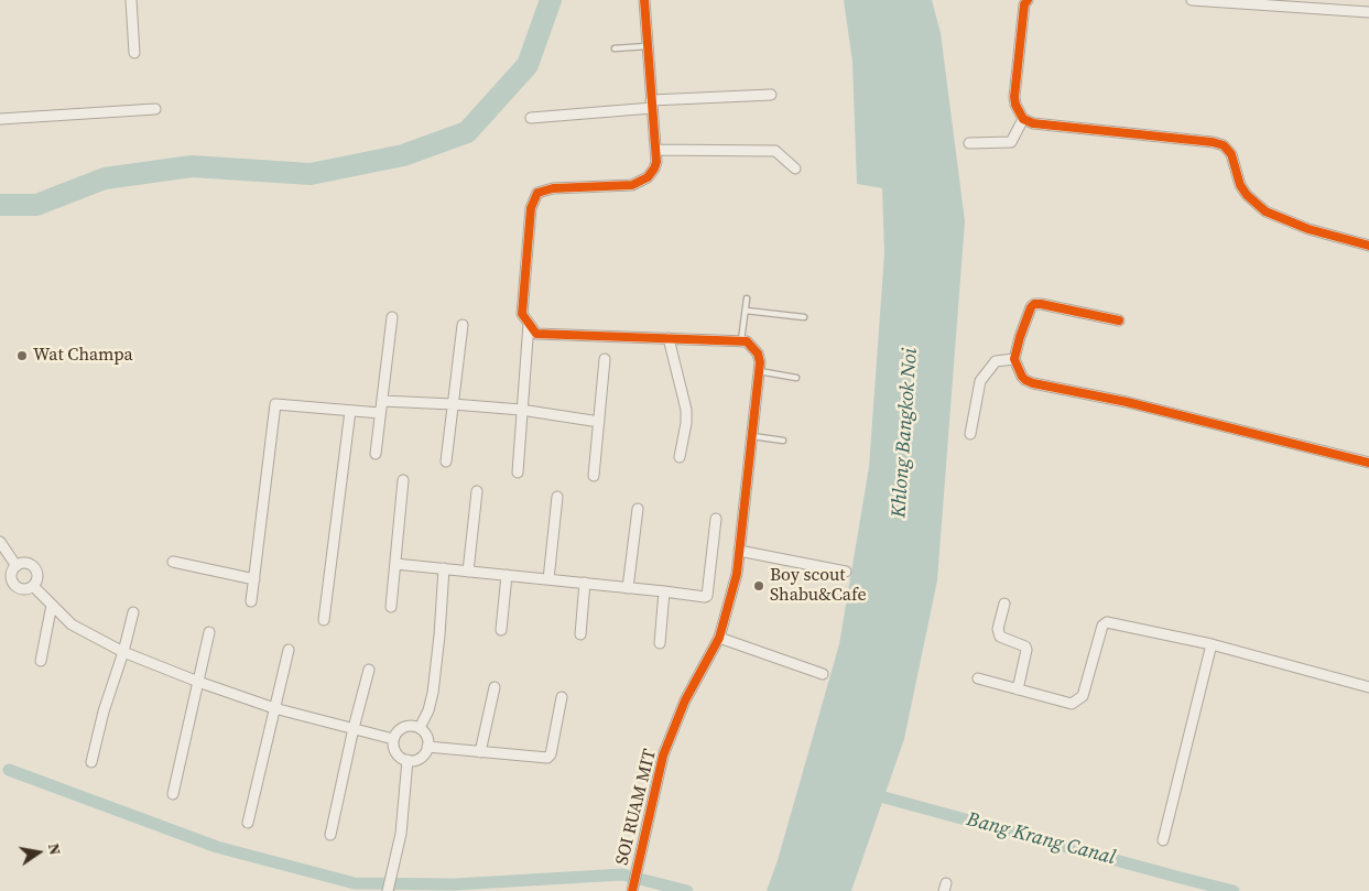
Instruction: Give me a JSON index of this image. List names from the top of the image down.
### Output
{
  "streets": {
    "street": ["SOI RUAM MIT"]
  },
  "water": ["Khlong Bangkok Noi", "Bang Krang Canal"],
  "places": ["Wat Champa", "Boy scout Shabu&Cafe"],
  "north": "right"
}
